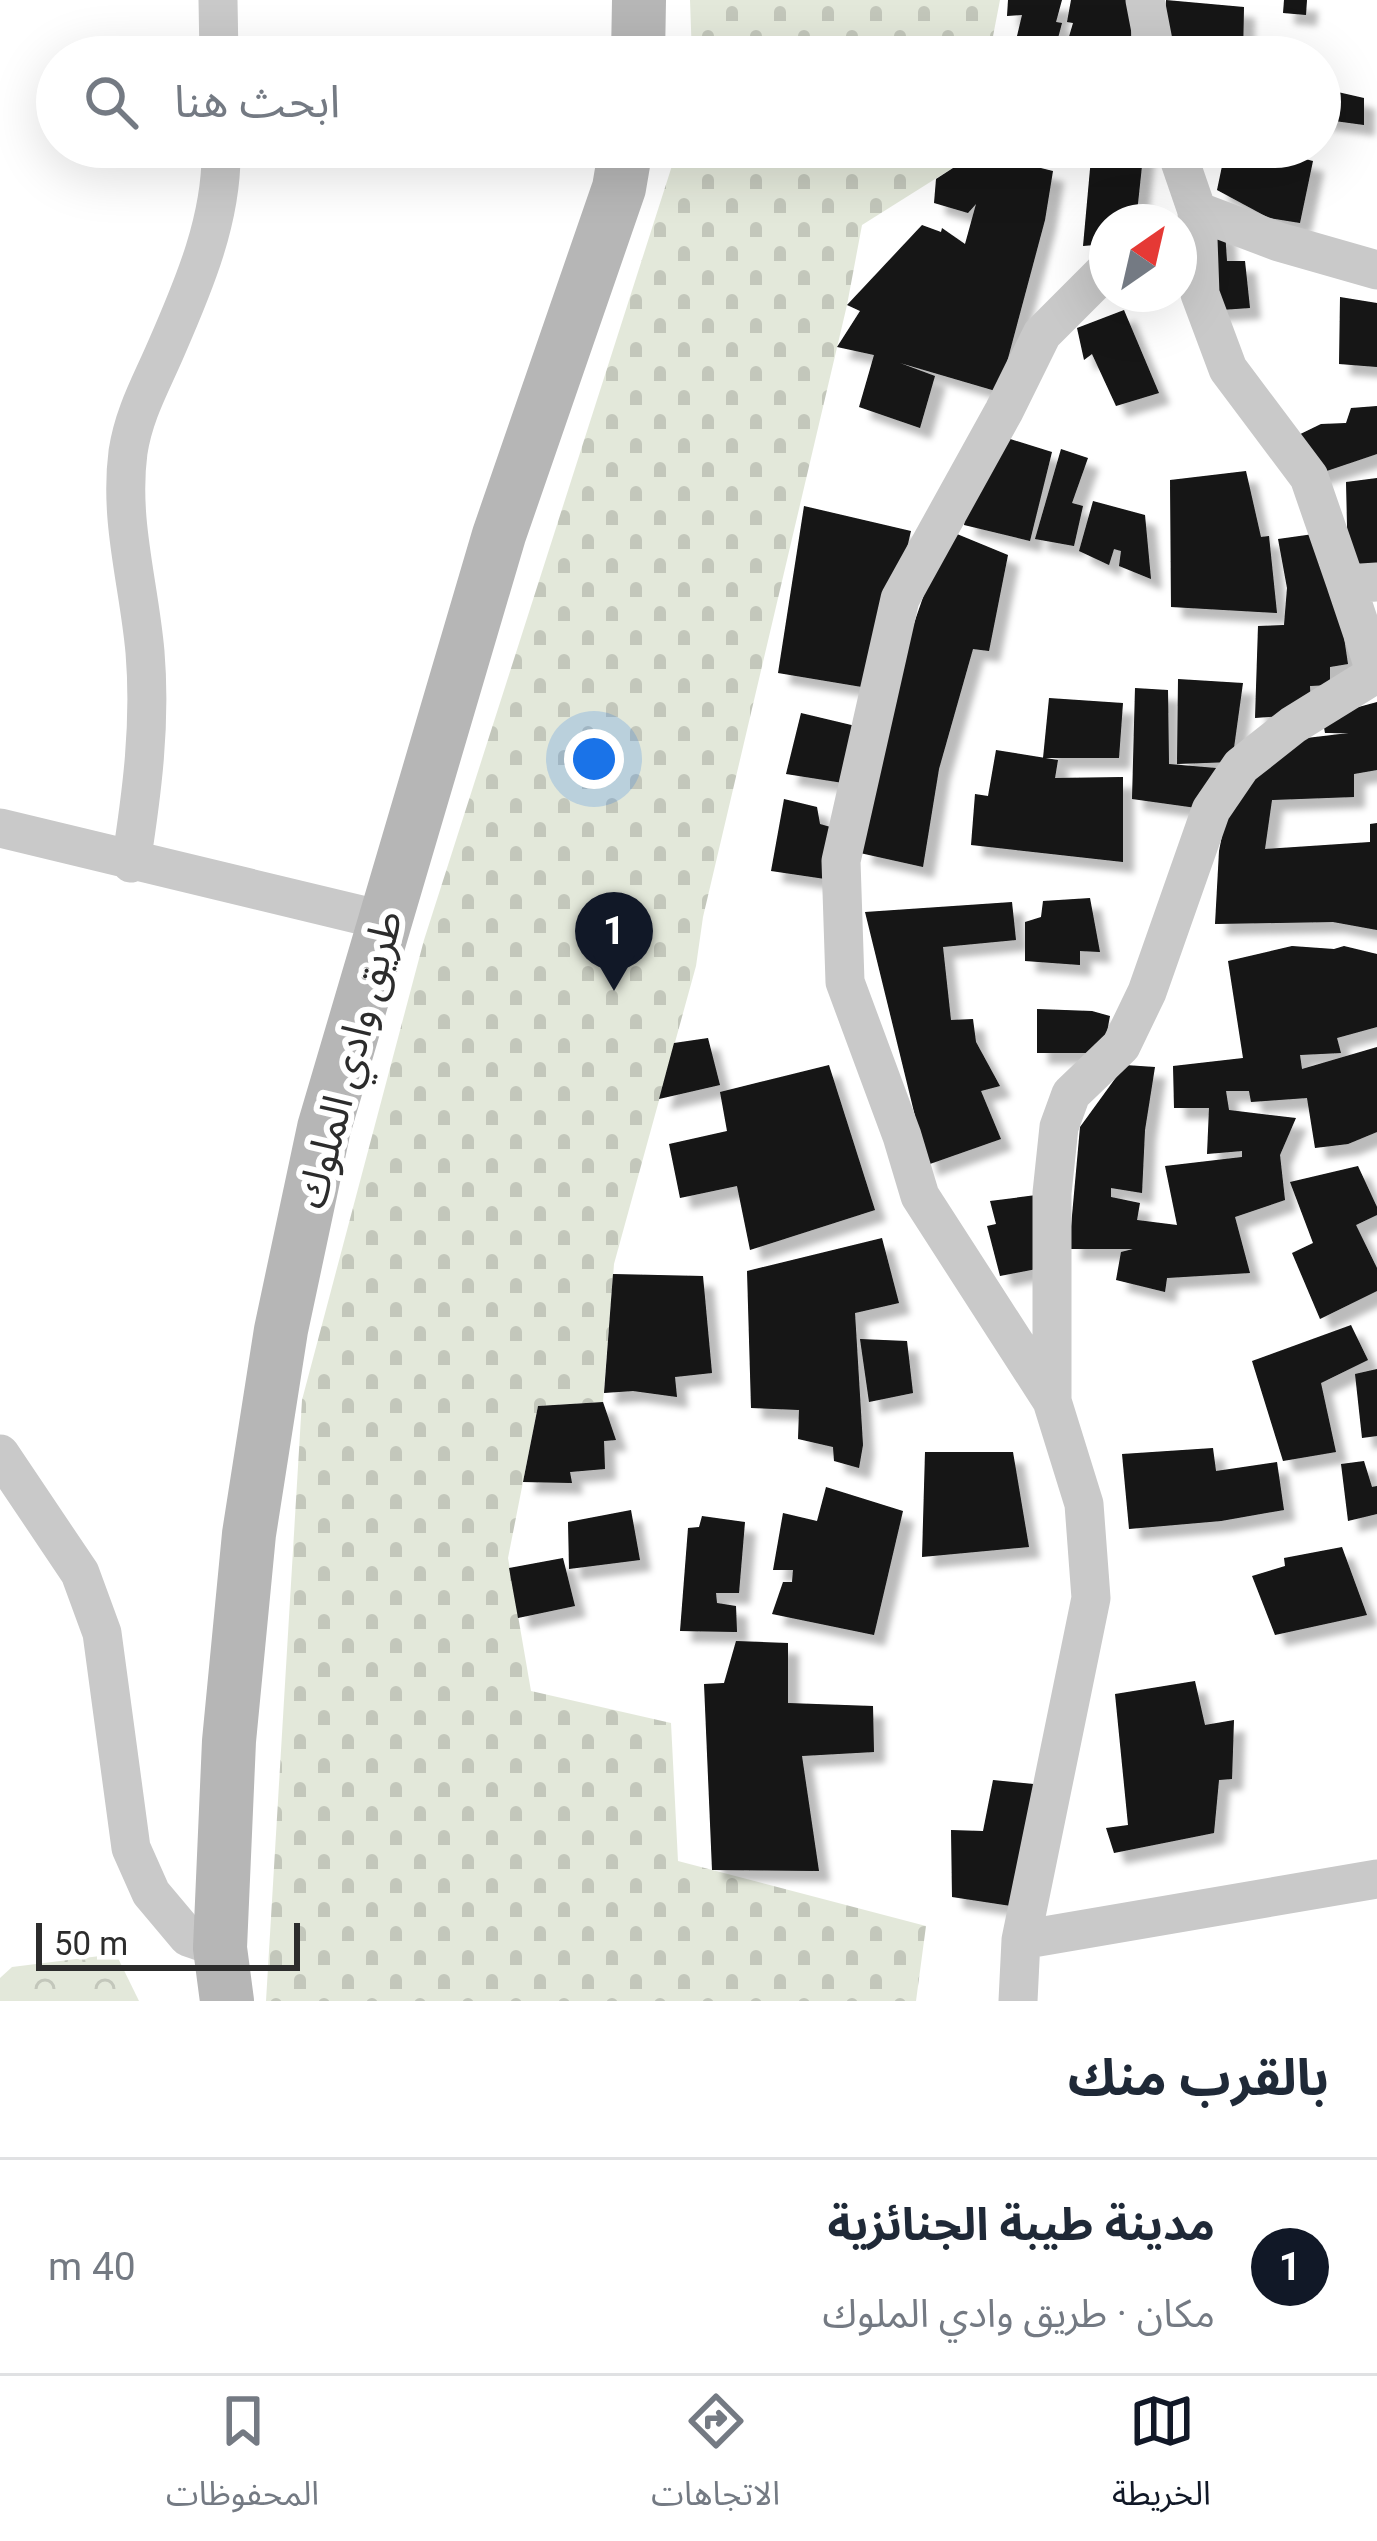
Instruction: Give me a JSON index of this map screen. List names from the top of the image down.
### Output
{
  "streets": {
    "street": ["طريق وادي الملوك"]
  },
  "scale_bar": "50 m",
  "north": "top right",
  "page": {
    "search": "ابحث هنا",
    "pins": "1",
    "scale": "50 m",
    "heading": "بالقرب منك",
    "list": [
      {
        "mark": "1",
        "name": "مدينة طيبة الجنائزية",
        "note": "مكان · طريق وادي الملوك",
        "value": "40 m"
      }
    ],
    "nav": ["الخريطة", "الاتجاهات", "المحفوظات"]
  }
}
